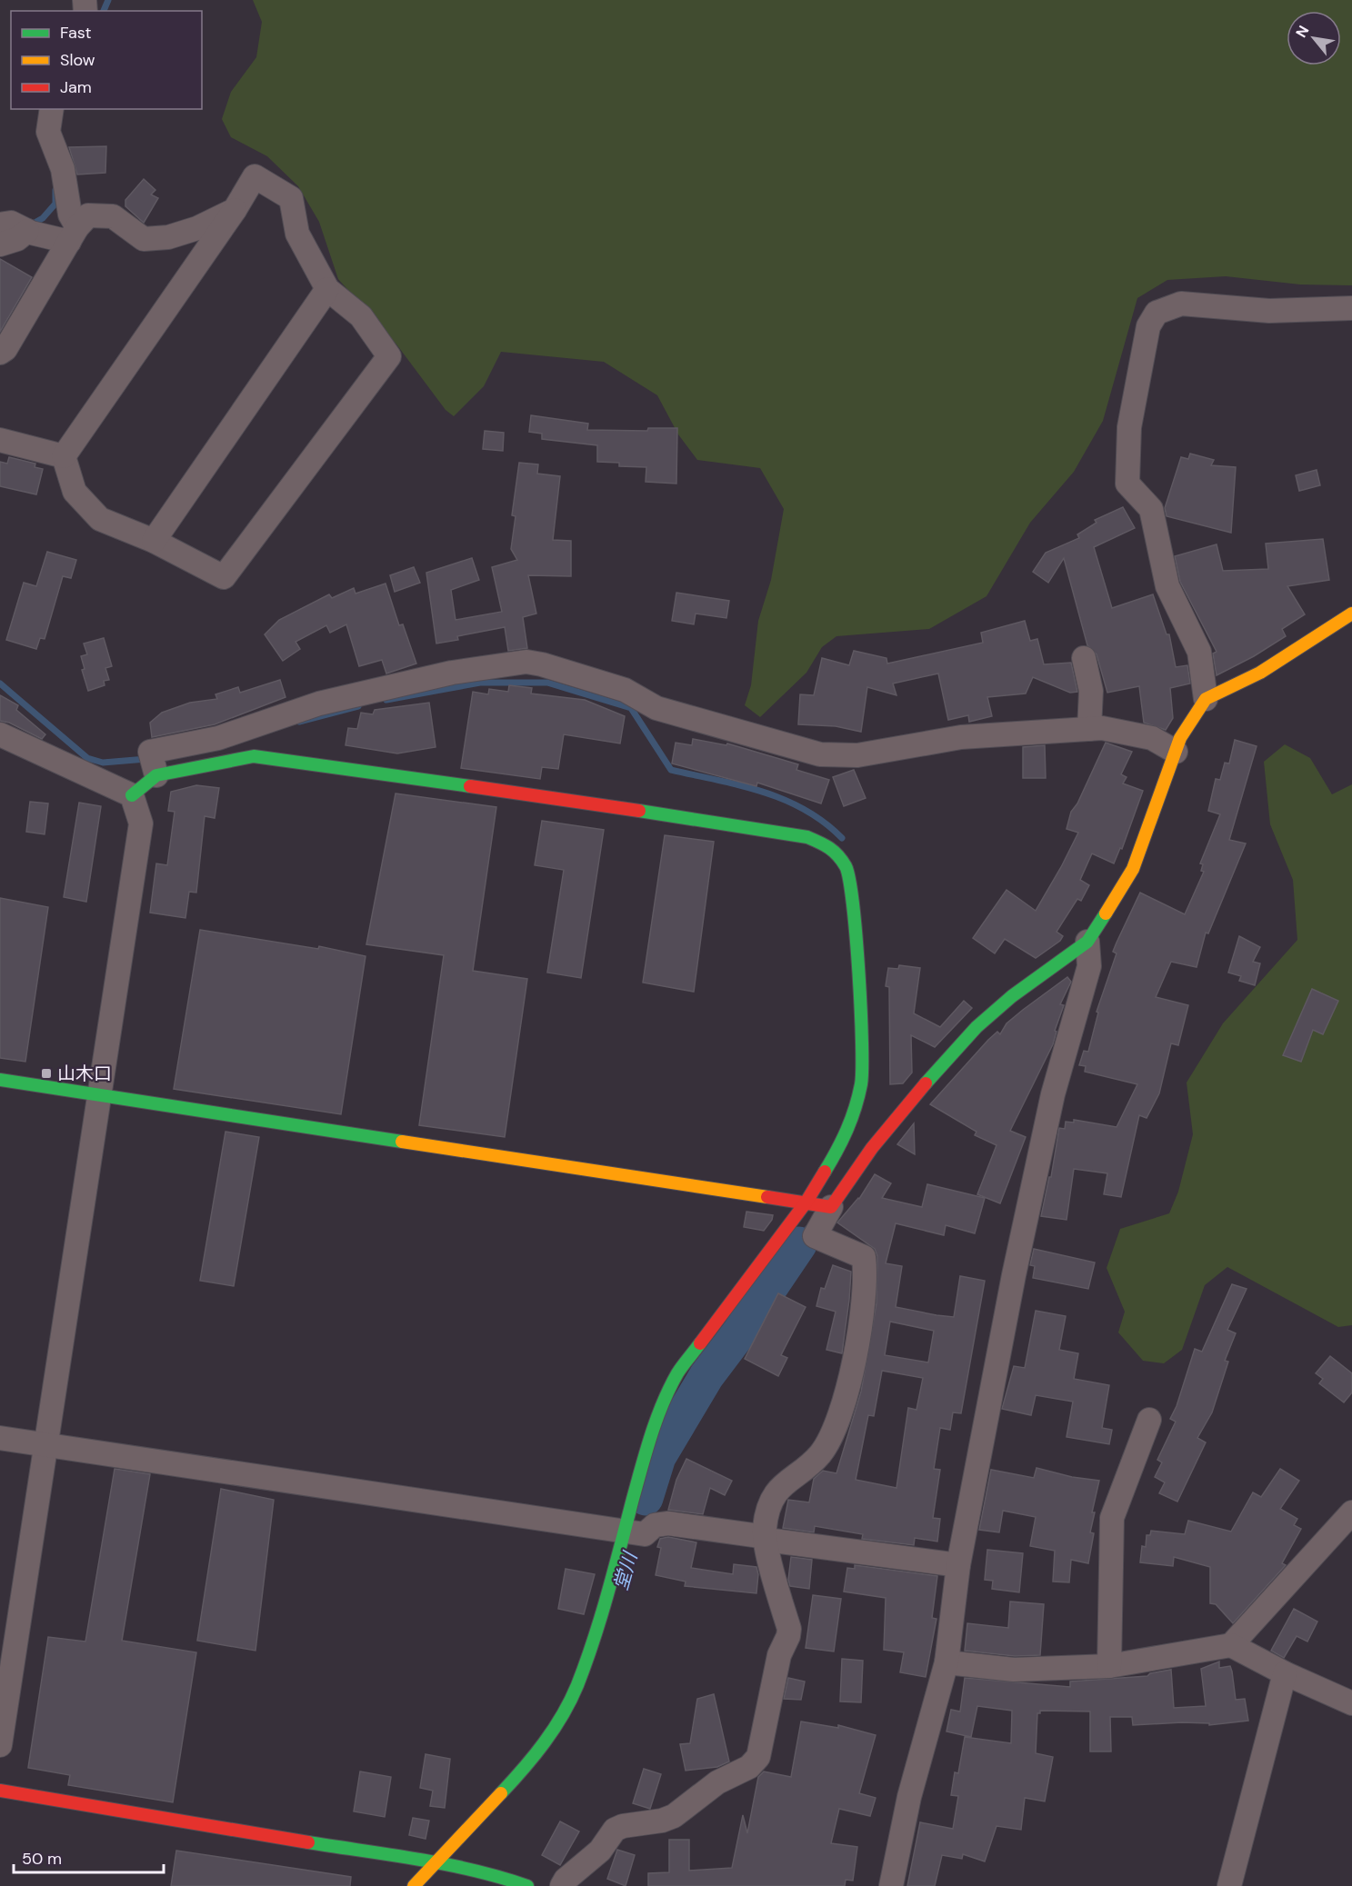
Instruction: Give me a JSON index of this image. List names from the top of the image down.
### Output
{
  "water": ["堂川"],
  "places": {
    "transit": ["山木口"]
  },
  "legend": ["Fast", "Slow", "Jam"],
  "scale_bar": "50 m",
  "north": "top left"
}
